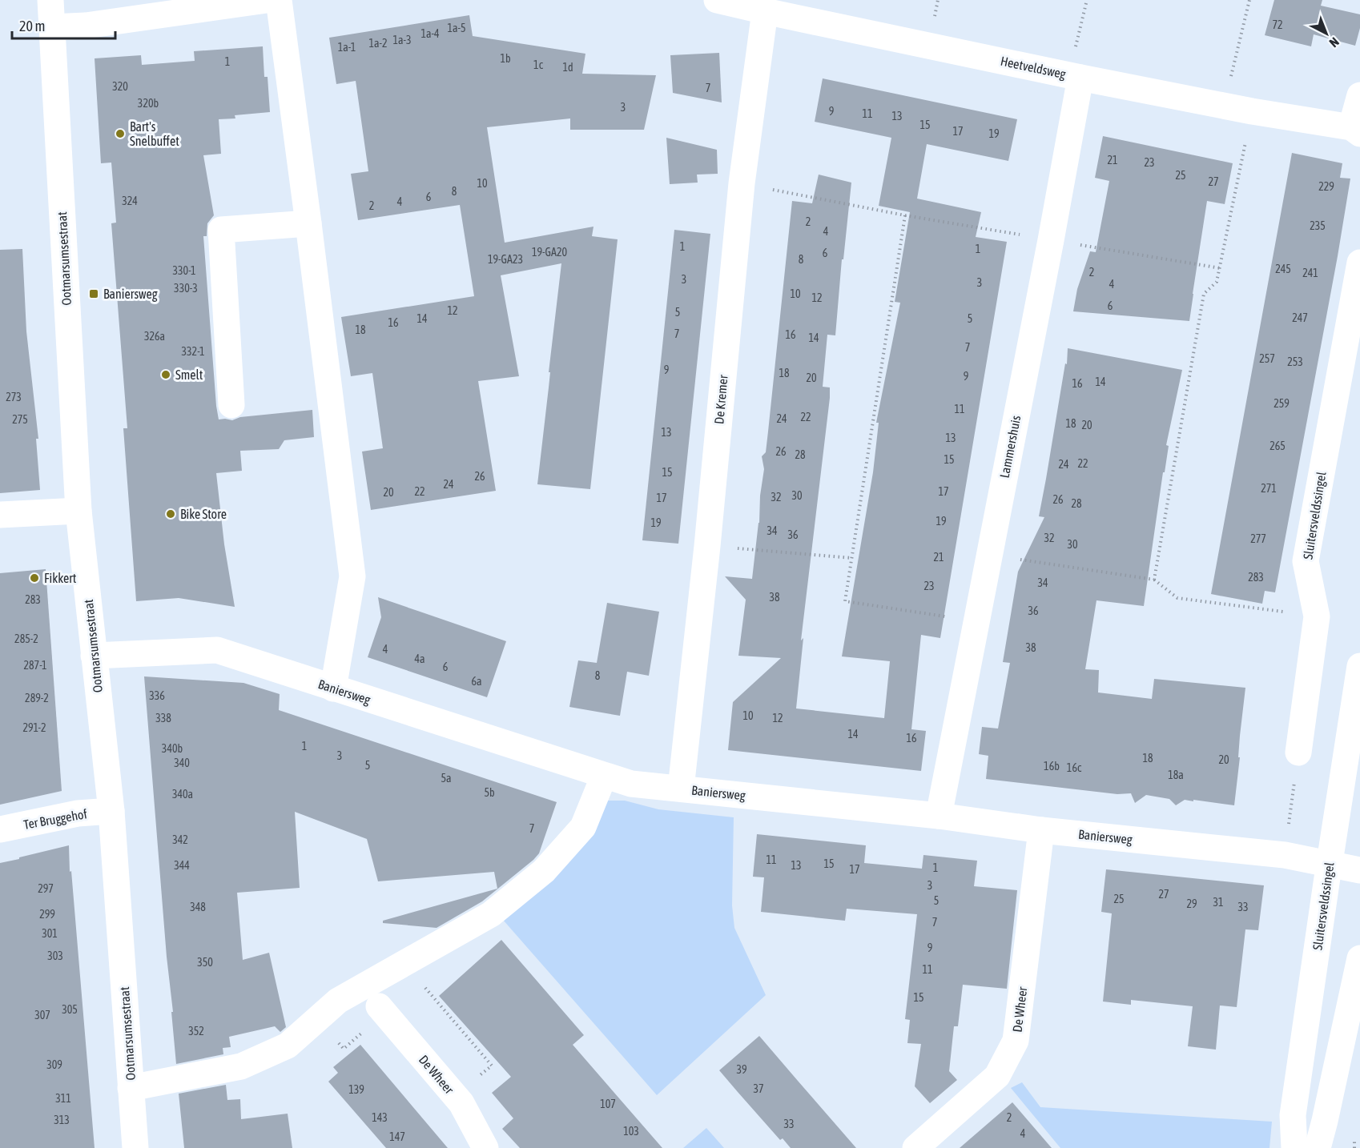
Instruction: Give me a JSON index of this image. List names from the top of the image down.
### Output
{
  "streets": {
    "street": [
      "Heetveldsweg",
      "Ootmarsumsestraat",
      "De Kremer",
      "Lammershuis",
      "Sluitersveldssingel",
      "Baniersweg",
      "Ter Bruggehof",
      "De Wheer"
    ]
  },
  "crossings": [
    ["Heetveldsweg", "De Kremer"],
    ["Heetveldsweg", "Lammershuis"],
    ["Ootmarsumsestraat", "Baniersweg"],
    ["Ootmarsumsestraat", "Ter Bruggehof"],
    ["De Kremer", "Baniersweg"],
    ["Lammershuis", "Baniersweg"],
    ["Sluitersveldssingel", "Baniersweg"],
    ["Baniersweg", "De Wheer"]
  ],
  "places": {
    "other": [
      "Bart's Snelbuffet",
      "Smelt",
      "Bike Store",
      "Fikkert"
    ],
    "transit": ["Baniersweg"]
  },
  "house_numbers": [
    "72",
    "1a-5",
    "1a-4",
    "1a-3",
    "1a-2",
    "1a-1",
    "1b",
    "1",
    "1c",
    "1d",
    "320",
    "7",
    "320b",
    "3",
    "9",
    "11",
    "13",
    "15",
    "17",
    "19",
    "21",
    "23",
    "25",
    "27",
    "10",
    "229",
    "8",
    "6",
    "324",
    "4",
    "2",
    "2",
    "235",
    "4",
    "1",
    "1",
    "19-GA20",
    "6",
    "19-GA23",
    "8",
    "245",
    "330-1",
    "2",
    "241",
    "3",
    "3",
    "4",
    "330-3",
    "10",
    "12",
    "6",
    "12",
    "5",
    "247",
    "14",
    "5",
    "16",
    "18",
    "7",
    "16",
    "326a",
    "14",
    "7",
    "332-1",
    "257",
    "253",
    "9",
    "18",
    "9",
    "20",
    "14",
    "16",
    "273",
    "259",
    "11",
    "22",
    "24",
    "275",
    "18",
    "20",
    "13",
    "13",
    "265",
    "26",
    "28",
    "15",
    "22",
    "24",
    "15",
    "26",
    "24",
    "271",
    "22",
    "17",
    "20",
    "30",
    "32",
    "17",
    "26",
    "28",
    "19",
    "19",
    "34",
    "36",
    "32",
    "277",
    "30",
    "21",
    "283",
    "34",
    "23",
    "38",
    "283",
    "36",
    "285-2",
    "38",
    "4",
    "4a",
    "287-1",
    "6",
    "8",
    "6a",
    "336",
    "289-2",
    "10",
    "338",
    "12",
    "291-2",
    "14",
    "16",
    "1",
    "340b",
    "3",
    "18",
    "20",
    "340",
    "5",
    "16b",
    "16c",
    "18a",
    "5a",
    "5b",
    "340a",
    "7",
    "342",
    "11",
    "15",
    "344",
    "13",
    "1",
    "17",
    "3",
    "297",
    "27",
    "25",
    "5",
    "31",
    "29",
    "348",
    "33",
    "299",
    "7",
    "301",
    "9",
    "303",
    "350",
    "11",
    "15",
    "305",
    "307",
    "352",
    "309",
    "39",
    "37",
    "139",
    "311",
    "107",
    "143",
    "2",
    "313",
    "33",
    "103",
    "4",
    "147"
  ],
  "scale_bar": "20 m",
  "north": "bottom right"
}
